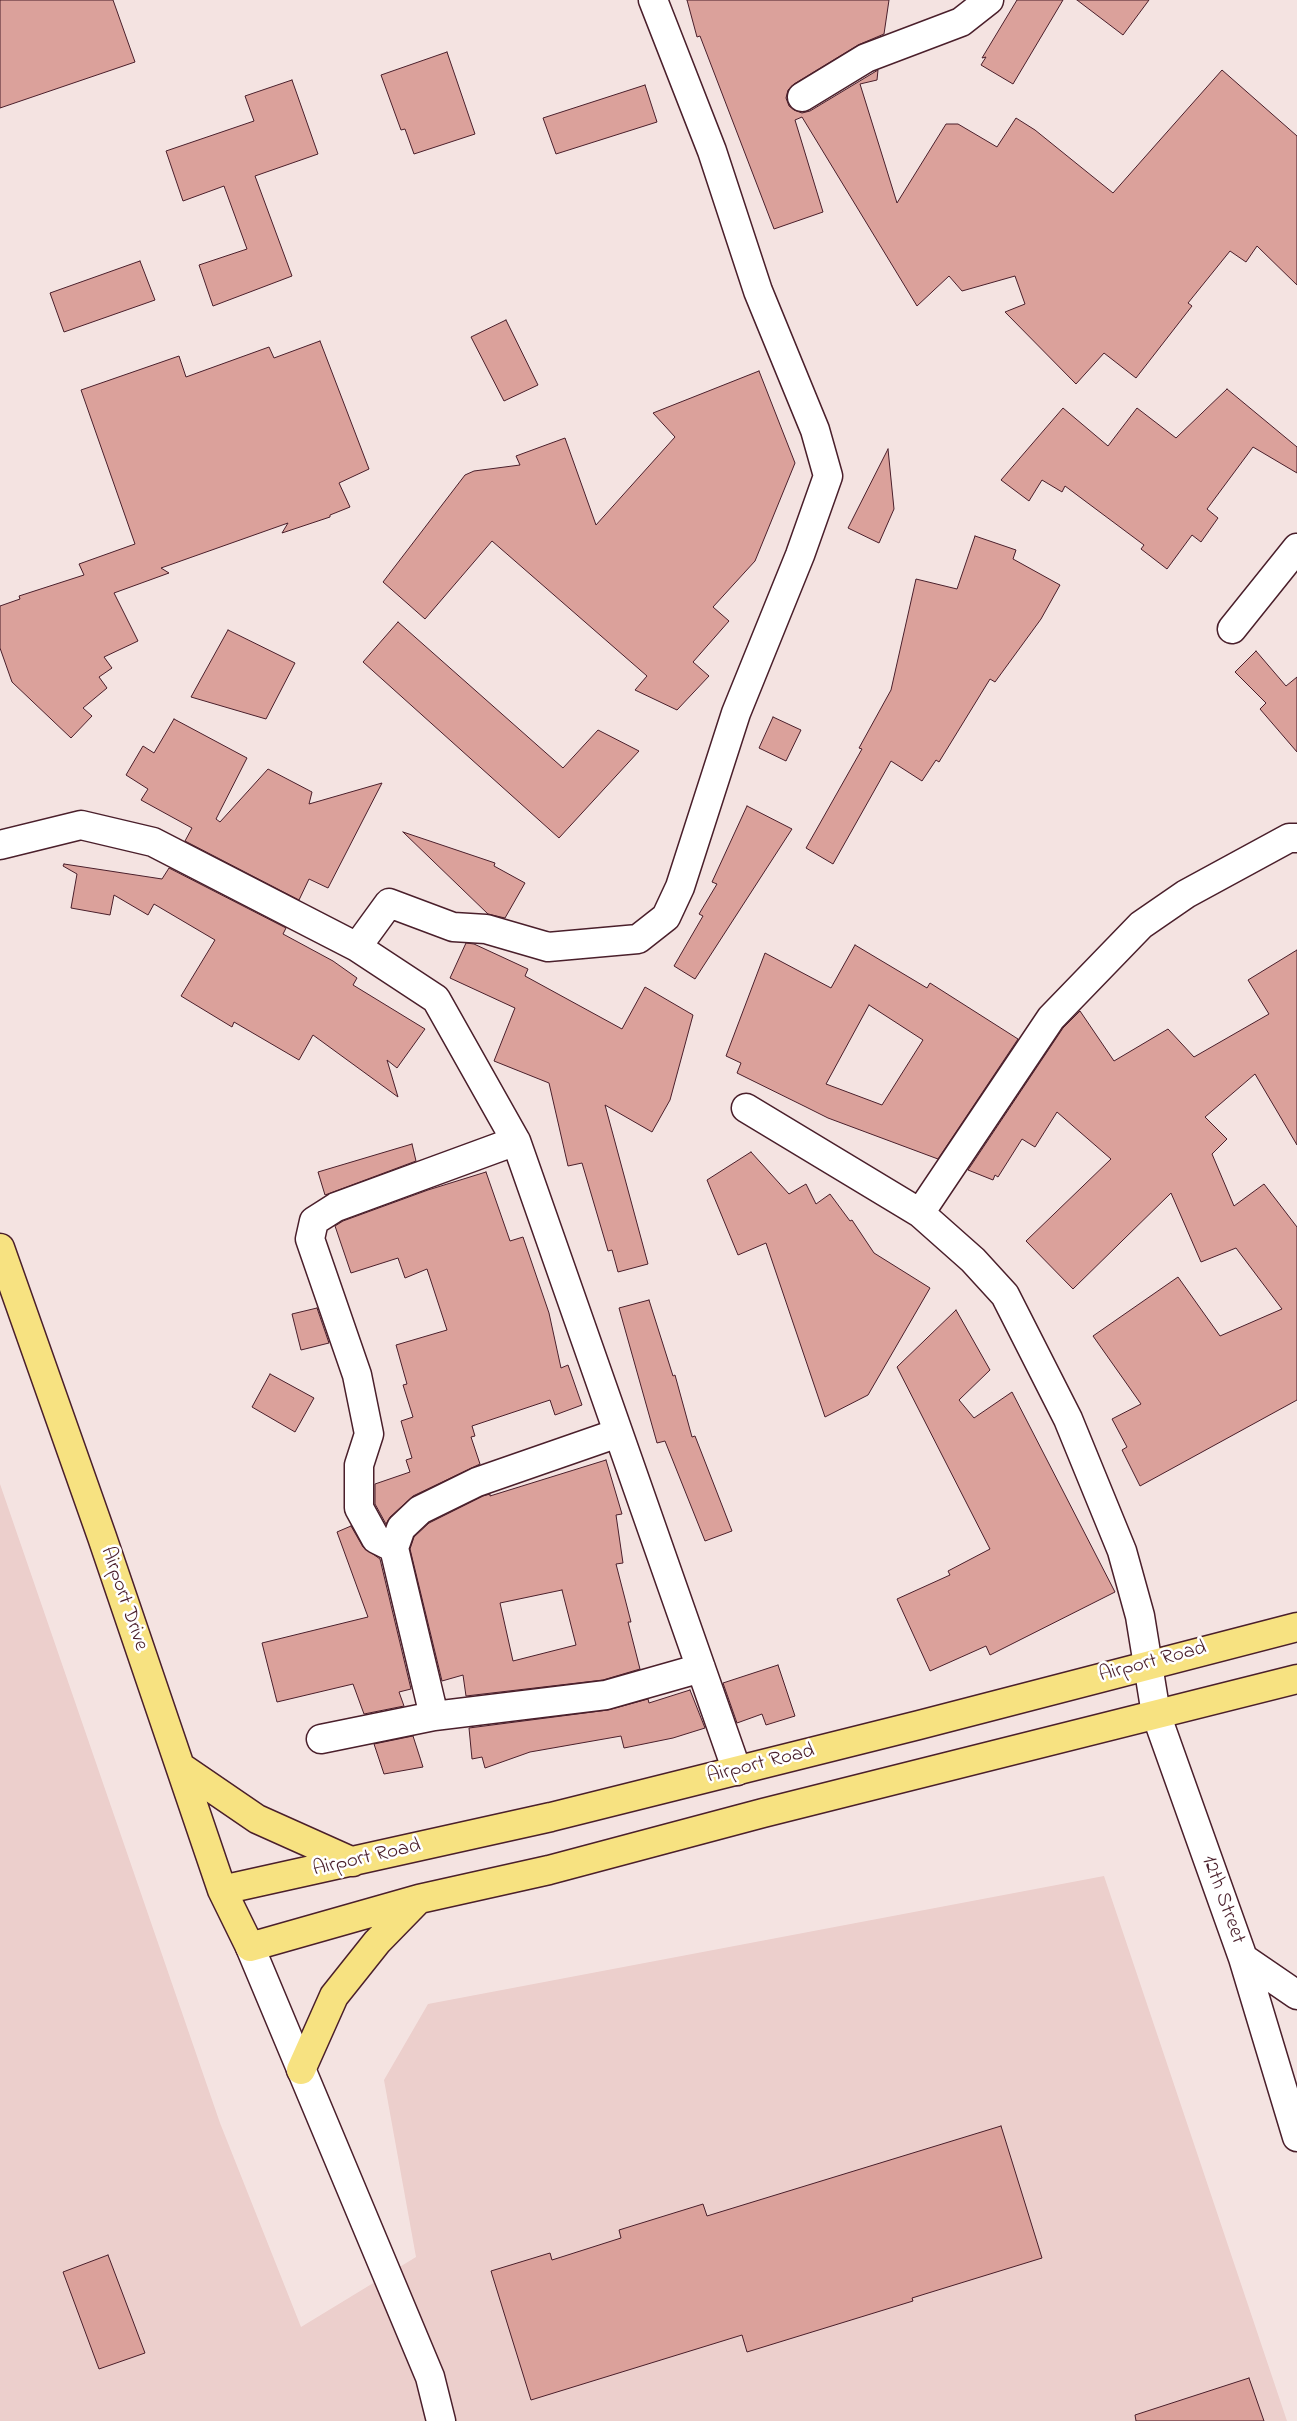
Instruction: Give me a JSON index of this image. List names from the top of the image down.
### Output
{
  "streets": {
    "main road": ["Airport Drive", "Airport Road"],
    "street": ["12th Street"]
  },
  "crossings": [
    ["Airport Drive", "Airport Road"],
    ["Airport Road", "12th Street"]
  ]
}
